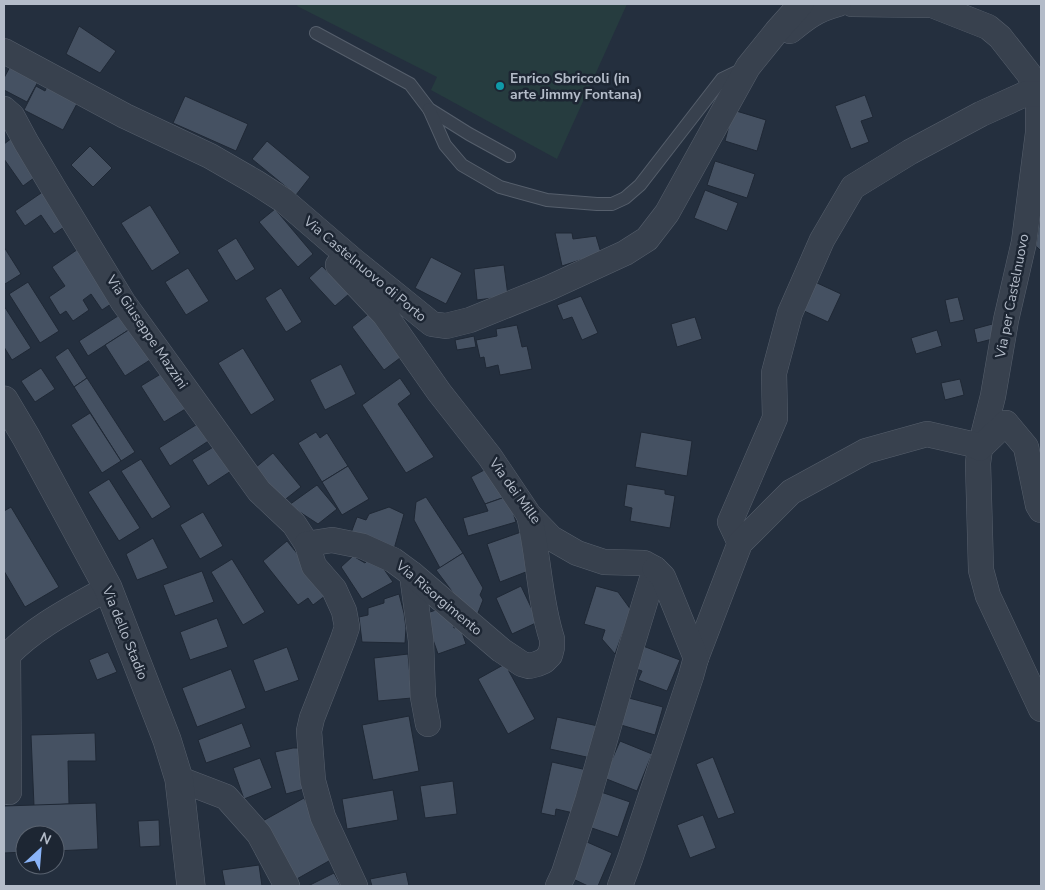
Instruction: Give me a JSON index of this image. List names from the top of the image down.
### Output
{
  "streets": {
    "street": [
      "Via Castelnuovo di Porto",
      "Via per Castelnuovo",
      "Via Giuseppe Mazzini",
      "Via dei Mille",
      "Via Risorgimento",
      "Via dello Stadio"
    ]
  },
  "crossings": [
    ["Via Castelnuovo di Porto", "Via dei Mille"],
    ["Via Giuseppe Mazzini", "Via Risorgimento"],
    ["Via dei Mille", "Via Risorgimento"]
  ],
  "places": ["Enrico Sbriccoli (in arte Jimmy Fontana)"],
  "north": "top right"
}
